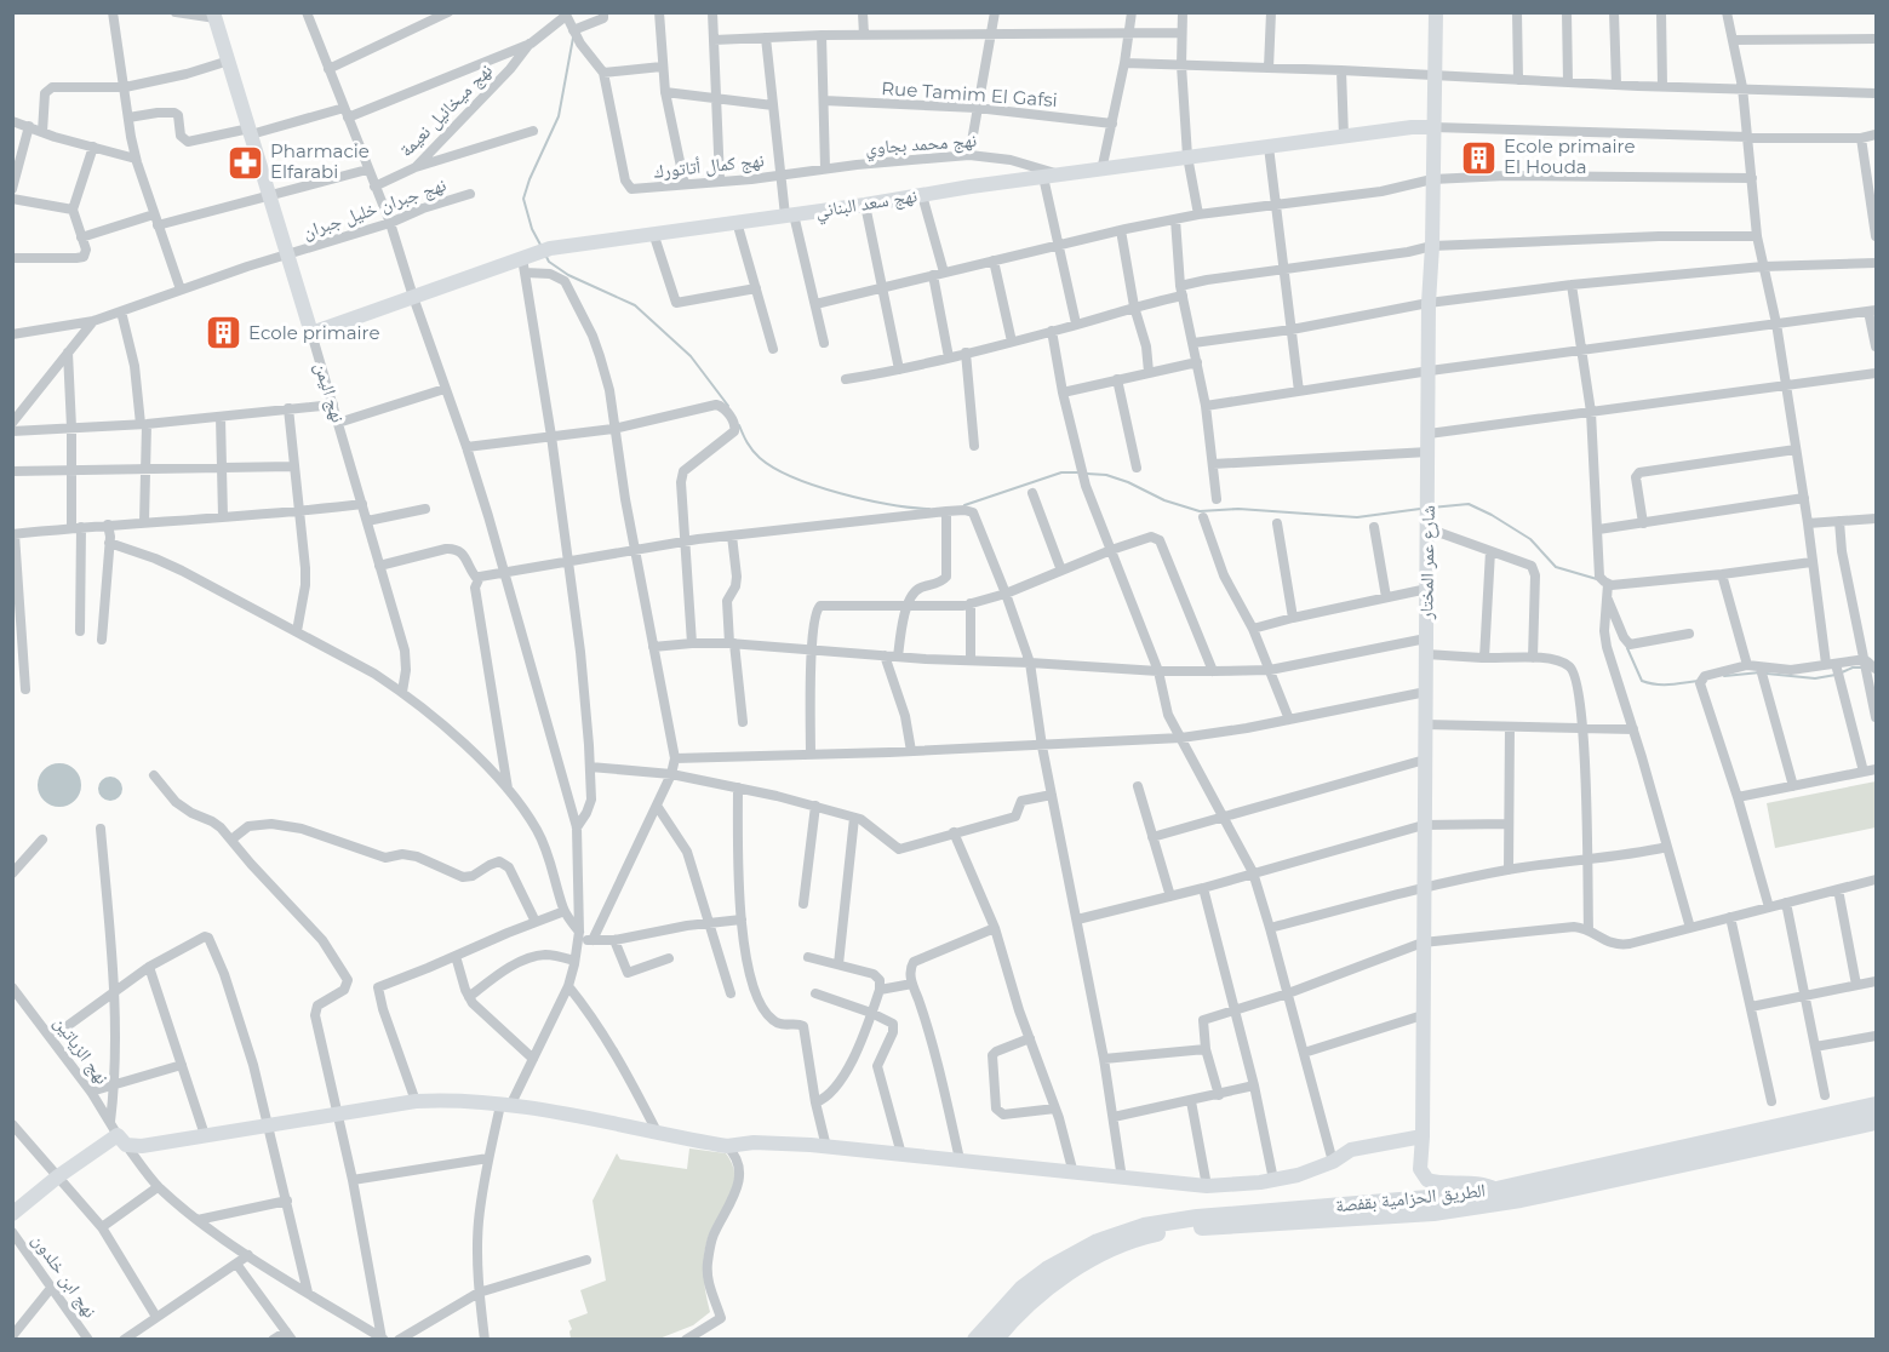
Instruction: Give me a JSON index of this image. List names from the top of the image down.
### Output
{
  "streets": {
    "main road": ["الطريق الحزامية بقفصة"],
    "street": [
      "Rue Tamim El Gafsi",
      "نهج ميخائيل نعيمة",
      "نهج محمد بجاوي",
      "نهج كمال أتاتورك",
      "نهج سعد البناني",
      "نهج جبران خليل جبران",
      "نهج اليمن",
      "شارع عمر المختار",
      "نهج الزياتين",
      "نهج ابن خلدون"
    ]
  },
  "crossings": [
    ["نهج محمد بجاوي", "نهج كمال أتاتورك"],
    ["نهج محمد بجاوي", "نهج سعد البناني"],
    ["نهج سعد البناني", "نهج اليمن"],
    ["نهج سعد البناني", "شارع عمر المختار"],
    ["نهج جبران خليل جبران", "نهج اليمن"],
    ["شارع عمر المختار", "الطريق الحزامية بقفصة"]
  ],
  "places": {
    "building": ["Ecole primaire El Houda", "Ecole primaire"],
    "pharmacy": ["Pharmacie Elfarabi"]
  }
}
